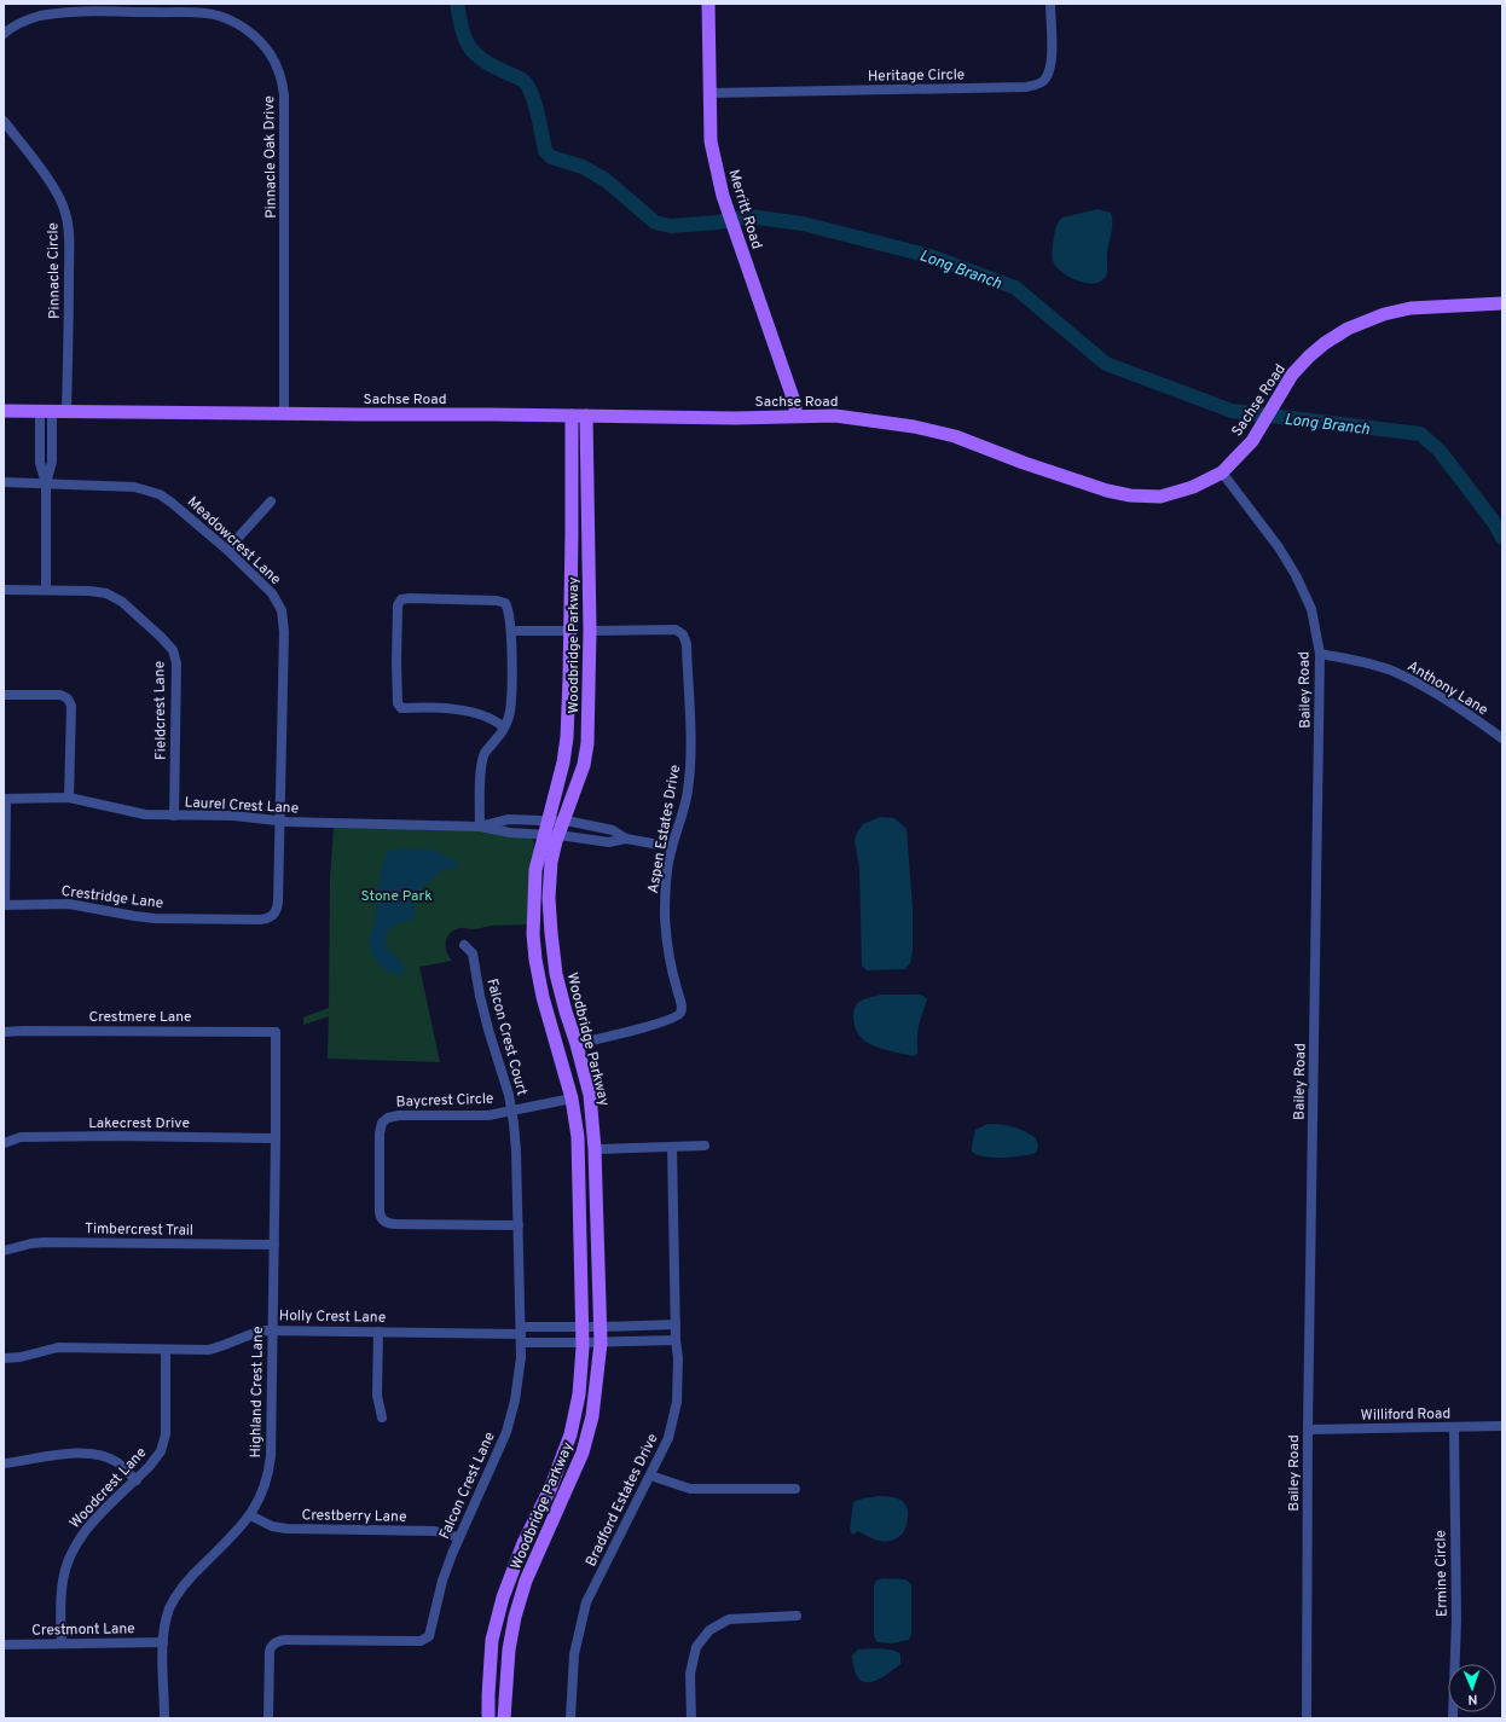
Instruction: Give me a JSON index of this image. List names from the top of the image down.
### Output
{
  "streets": {
    "main road": ["Merritt Road", "Sachse Road", "Woodbridge Parkway"],
    "street": [
      "Heritage Circle",
      "Pinnacle Oak Drive",
      "Pinnacle Circle",
      "Meadowcrest Lane",
      "Anthony Lane",
      "Bailey Road",
      "Fieldcrest Lane",
      "Laurel Crest Lane",
      "Aspen Estates Drive",
      "Crestridge Lane",
      "Crestmere Lane",
      "Falcon Crest Court",
      "Baycrest Circle",
      "Lakecrest Drive",
      "Timbercrest Trail",
      "Holly Crest Lane",
      "Highland Crest Lane",
      "Williford Road",
      "Falcon Crest Lane",
      "Woodcrest Lane",
      "Bradford Estates Drive",
      "Crestberry Lane",
      "Ermine Circle",
      "Crestmont Lane"
    ]
  },
  "crossings": [
    ["Heritage Circle", "Merritt Road"],
    ["Pinnacle Oak Drive", "Sachse Road"],
    ["Merritt Road", "Sachse Road"],
    ["Pinnacle Circle", "Sachse Road"],
    ["Sachse Road", "Woodbridge Parkway"],
    ["Sachse Road", "Bailey Road"],
    ["Meadowcrest Lane", "Laurel Crest Lane"],
    ["Meadowcrest Lane", "Crestridge Lane"],
    ["Woodbridge Parkway", "Laurel Crest Lane"],
    ["Woodbridge Parkway", "Aspen Estates Drive"],
    ["Woodbridge Parkway", "Baycrest Circle"],
    ["Woodbridge Parkway", "Holly Crest Lane"],
    ["Anthony Lane", "Bailey Road"],
    ["Bailey Road", "Williford Road"],
    ["Fieldcrest Lane", "Laurel Crest Lane"],
    ["Crestmere Lane", "Highland Crest Lane"],
    ["Falcon Crest Court", "Baycrest Circle"],
    ["Falcon Crest Court", "Falcon Crest Lane"],
    ["Baycrest Circle", "Falcon Crest Lane"],
    ["Lakecrest Drive", "Highland Crest Lane"],
    ["Timbercrest Trail", "Highland Crest Lane"],
    ["Holly Crest Lane", "Highland Crest Lane"],
    ["Holly Crest Lane", "Falcon Crest Lane"],
    ["Holly Crest Lane", "Woodcrest Lane"],
    ["Holly Crest Lane", "Bradford Estates Drive"],
    ["Highland Crest Lane", "Crestberry Lane"],
    ["Highland Crest Lane", "Crestmont Lane"],
    ["Williford Road", "Ermine Circle"],
    ["Falcon Crest Lane", "Crestberry Lane"],
    ["Woodcrest Lane", "Crestmont Lane"]
  ],
  "water": ["Long Branch"],
  "parks": ["Stone Park"],
  "north": "bottom"
}
